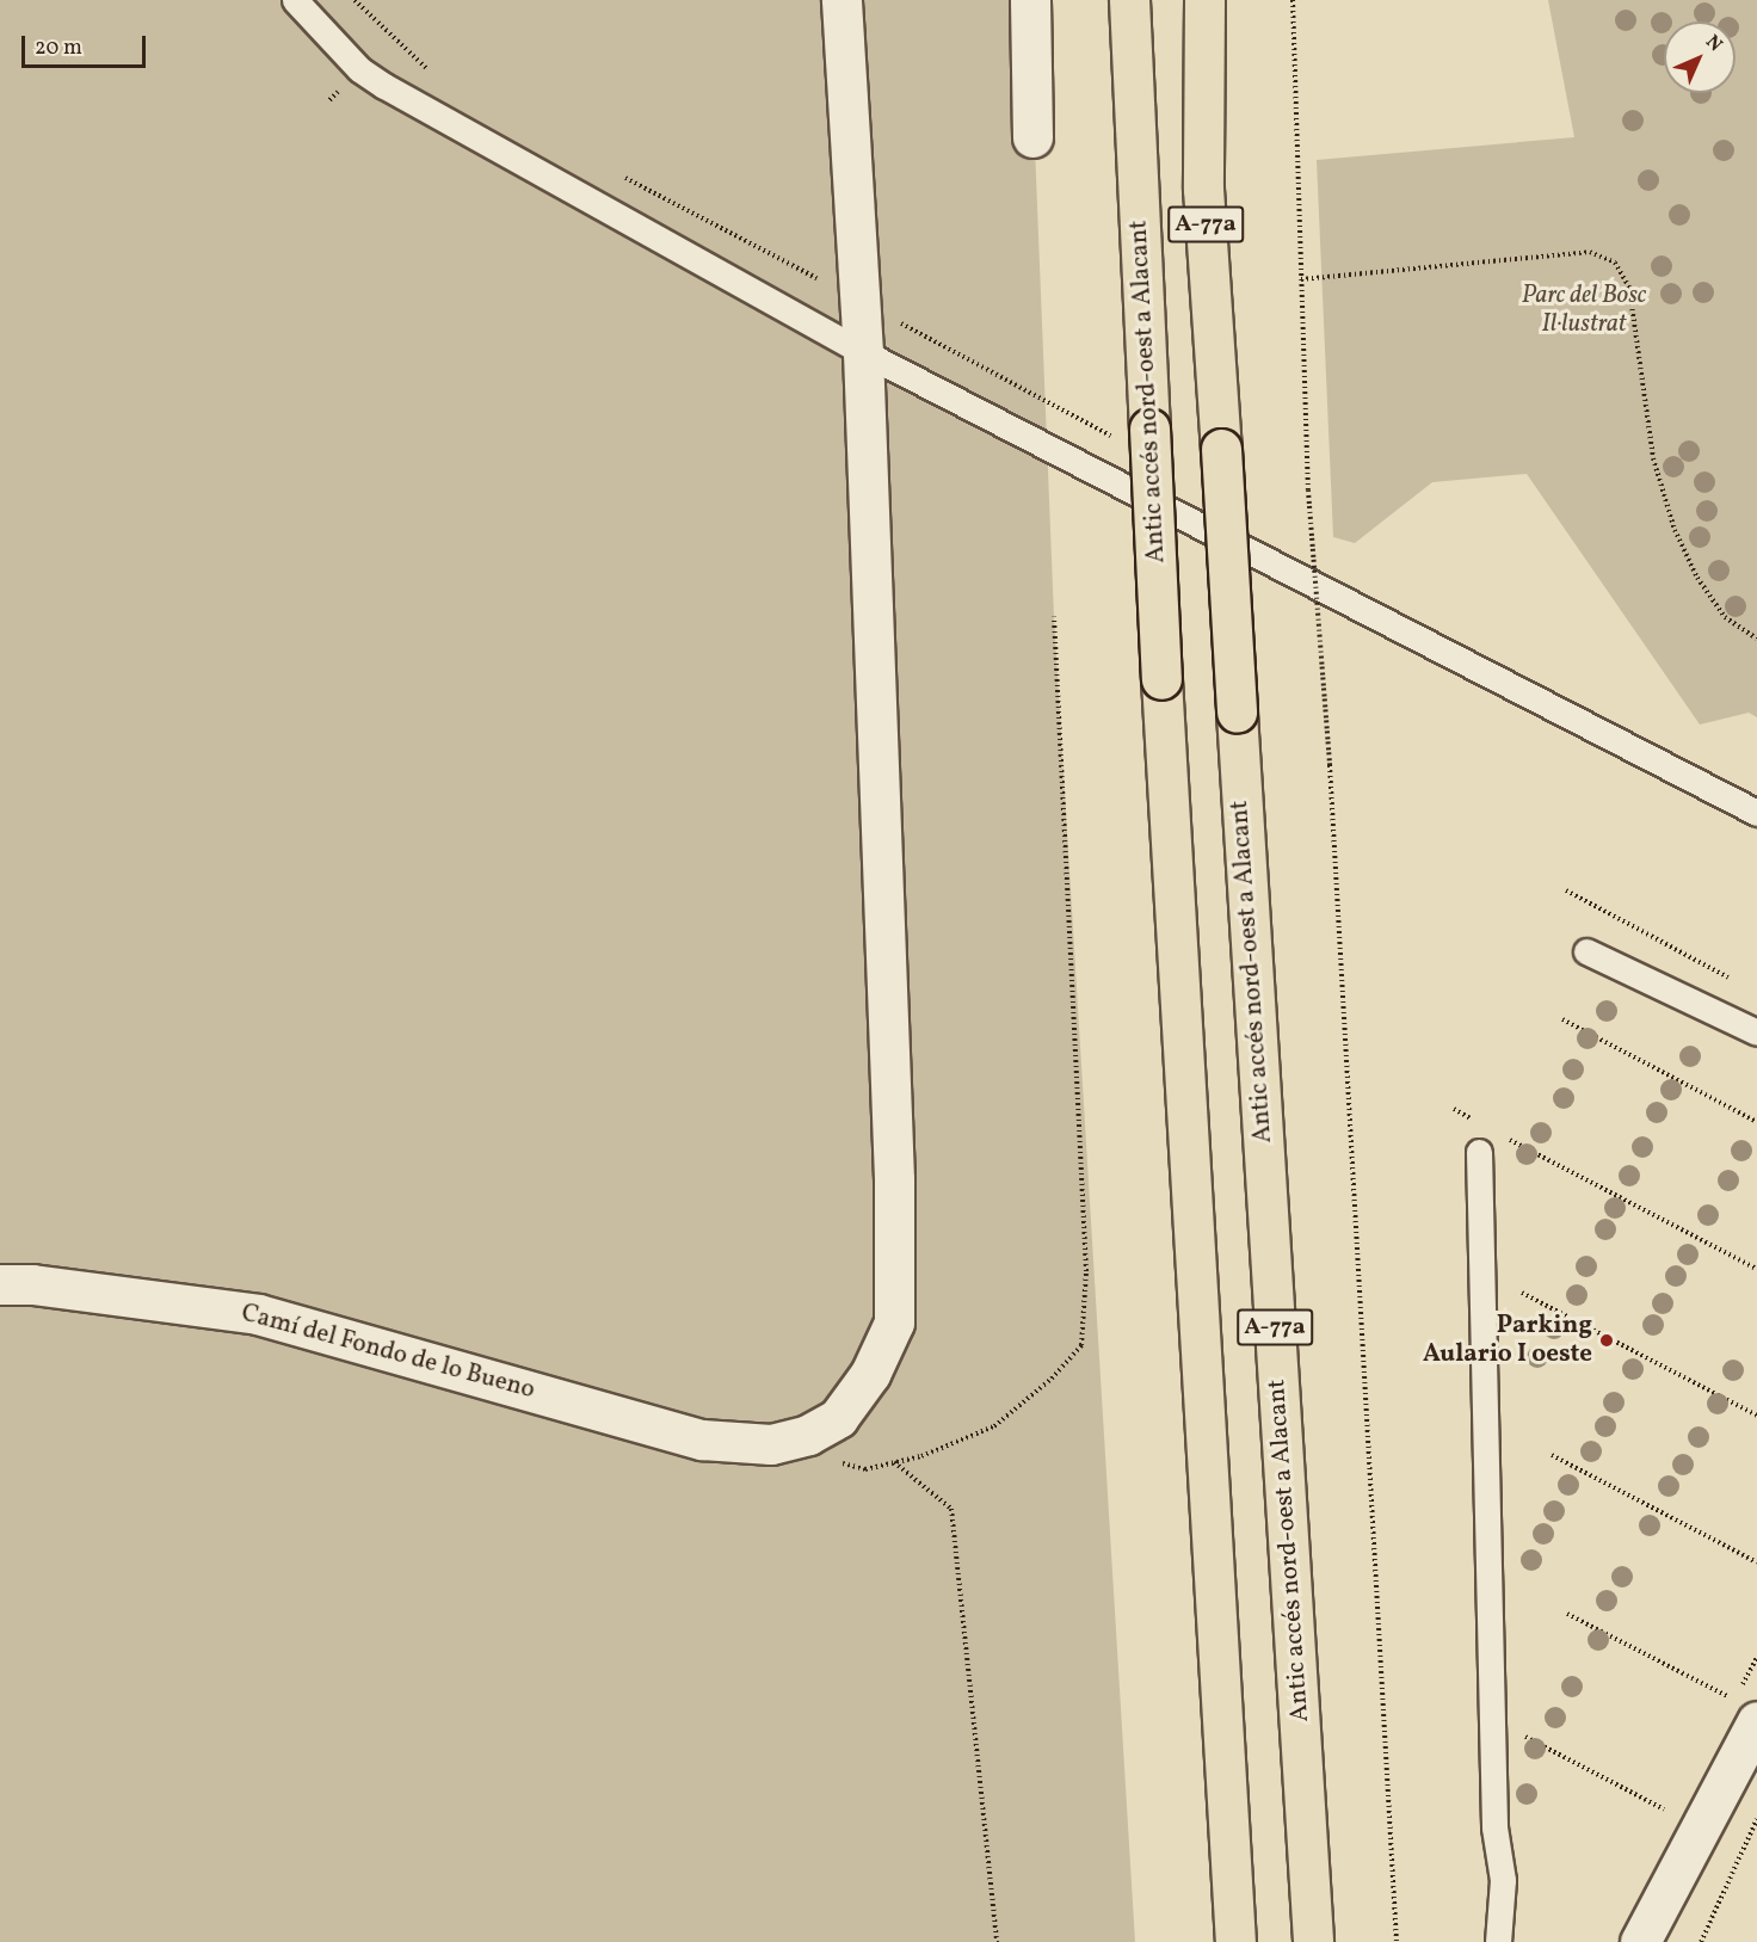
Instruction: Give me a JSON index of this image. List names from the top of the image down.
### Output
{
  "streets": {
    "main road": ["A-77a", "Antic accés nord-oest a Alacant"],
    "street": ["Camí del Fondo de lo Bueno"]
  },
  "parks": ["Parc del Bosc Il·lustrat"],
  "places": ["Parking Aulario I oeste"],
  "scale_bar": "20 m",
  "north": "top right"
}
